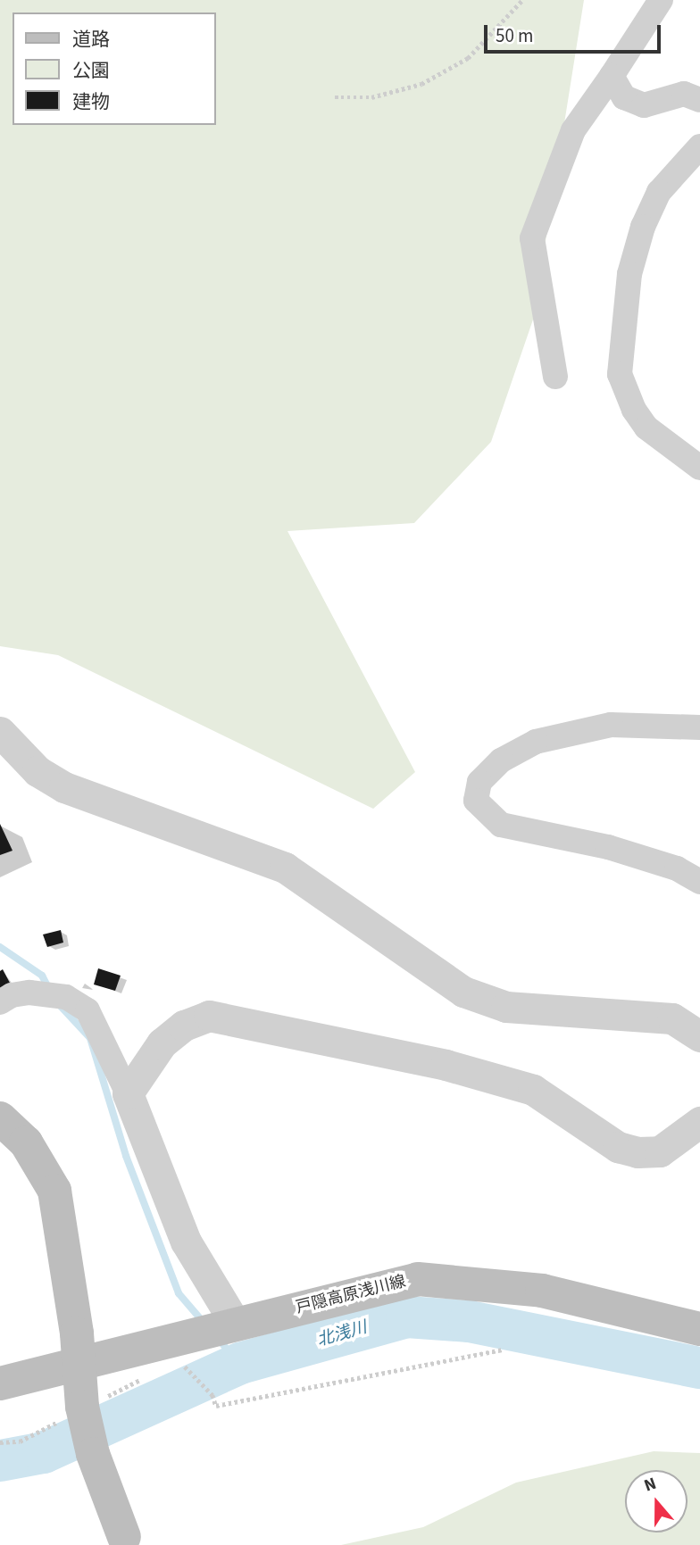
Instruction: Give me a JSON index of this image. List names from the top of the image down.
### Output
{
  "streets": {
    "main road": ["戸隠高原浅川線"]
  },
  "water": ["北浅川"],
  "legend": ["道路", "公園", "建物"],
  "scale_bar": "50 m",
  "north": "top"
}
